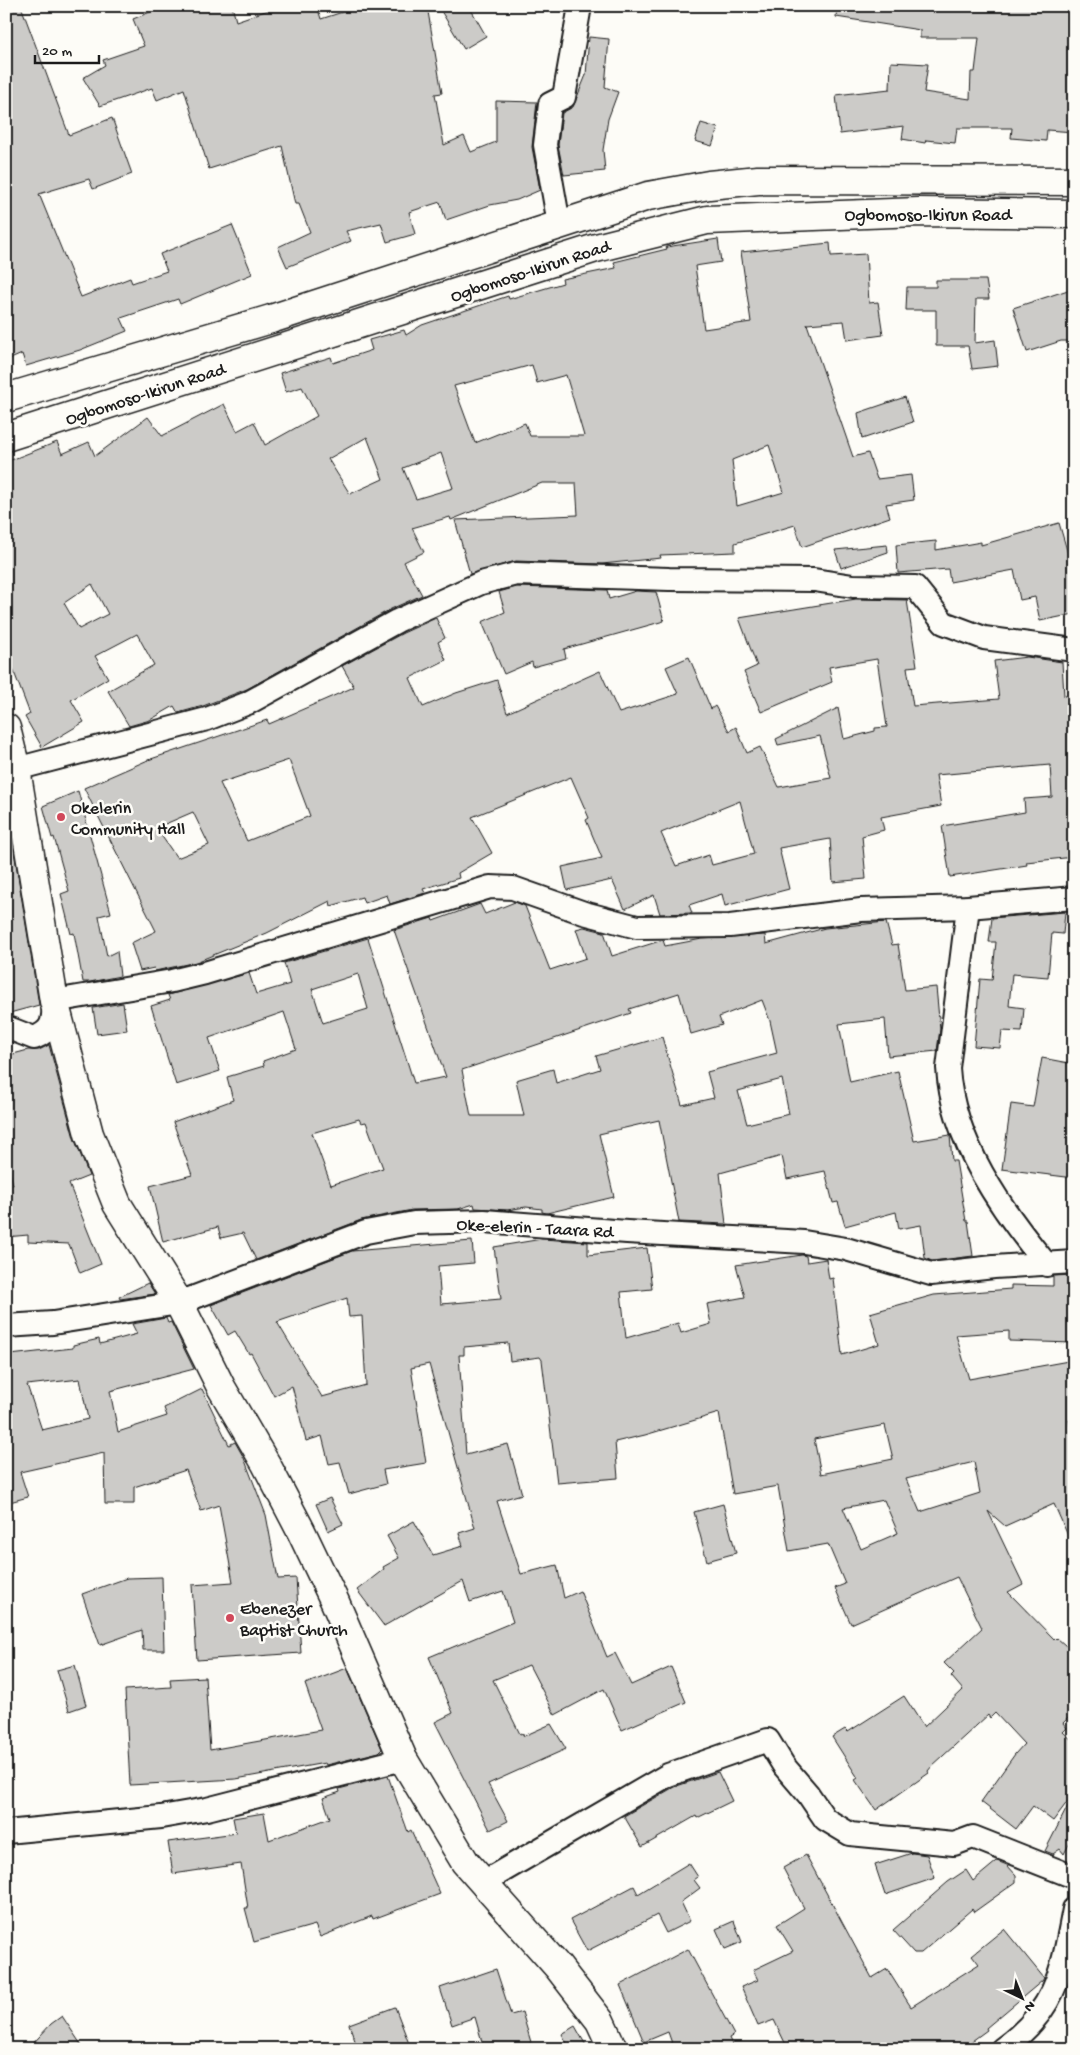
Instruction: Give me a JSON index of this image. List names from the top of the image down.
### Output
{
  "streets": {
    "main road": ["Ogbomoso-Ikirun Road"],
    "street": ["Oke-elerin - Taara Rd"]
  },
  "places": ["Okelerin Community Hall", "Ebenezer Baptist Church"],
  "scale_bar": "20 m",
  "north": "bottom right"
}
